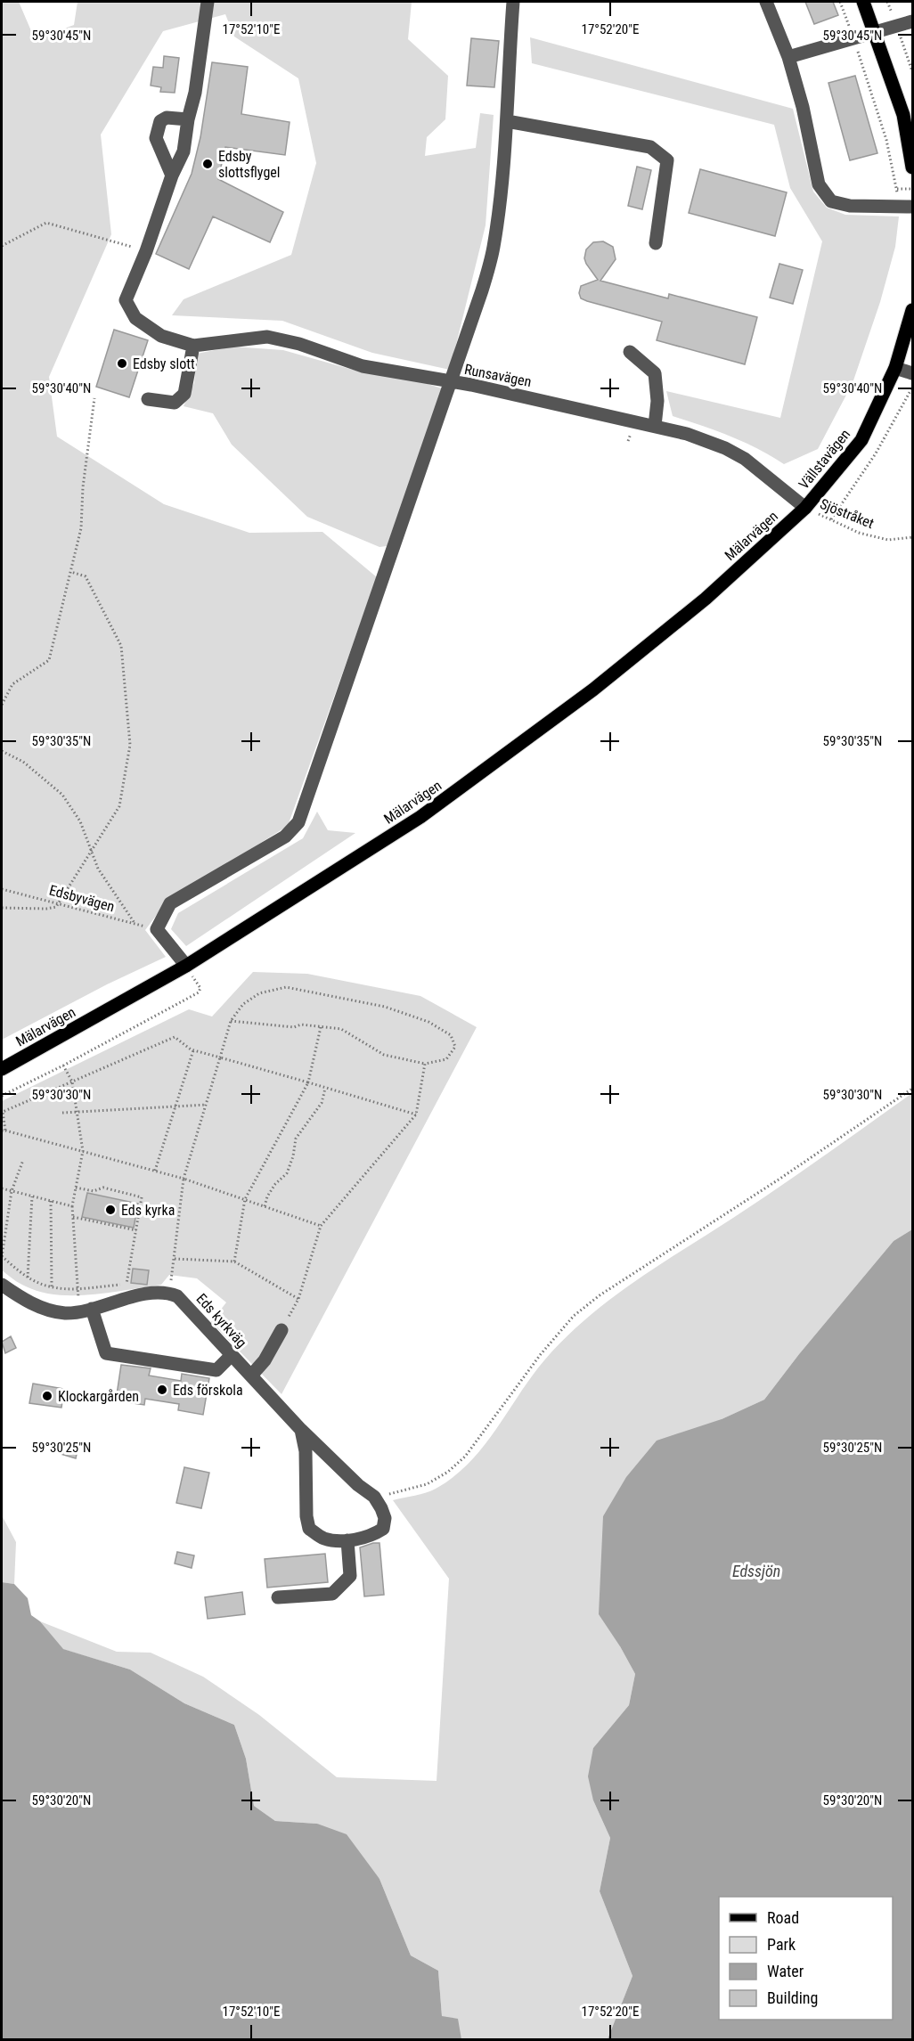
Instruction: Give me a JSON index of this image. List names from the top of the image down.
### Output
{
  "streets": {
    "main road": ["Vällstavägen", "Mälarvägen"],
    "street": ["Runsavägen", "Eds kyrkväg"],
    "path": ["Sjöstråket", "Edsbyvägen"]
  },
  "crossings": [
    ["Runsavägen", "Vällstavägen"],
    ["Runsavägen", "Sjöstråket"],
    ["Runsavägen", "Mälarvägen"],
    ["Vällstavägen", "Sjöstråket"],
    ["Vällstavägen", "Mälarvägen"],
    ["Sjöstråket", "Mälarvägen"]
  ],
  "water": ["Edssjön"],
  "places": [
    "Edsby slottsflygel",
    "Edsby slott",
    "Eds kyrka",
    "Eds förskola",
    "Klockargården"
  ],
  "legend": [
    "Road",
    "Park",
    "Water",
    "Building"
  ],
  "coordinates": [
    "17°52'10\"E",
    "17°52'20\"E",
    "59°30'45\"N",
    "59°30'40\"N",
    "59°30'35\"N",
    "59°30'30\"N",
    "59°30'25\"N",
    "59°30'20\"N"
  ]
}
